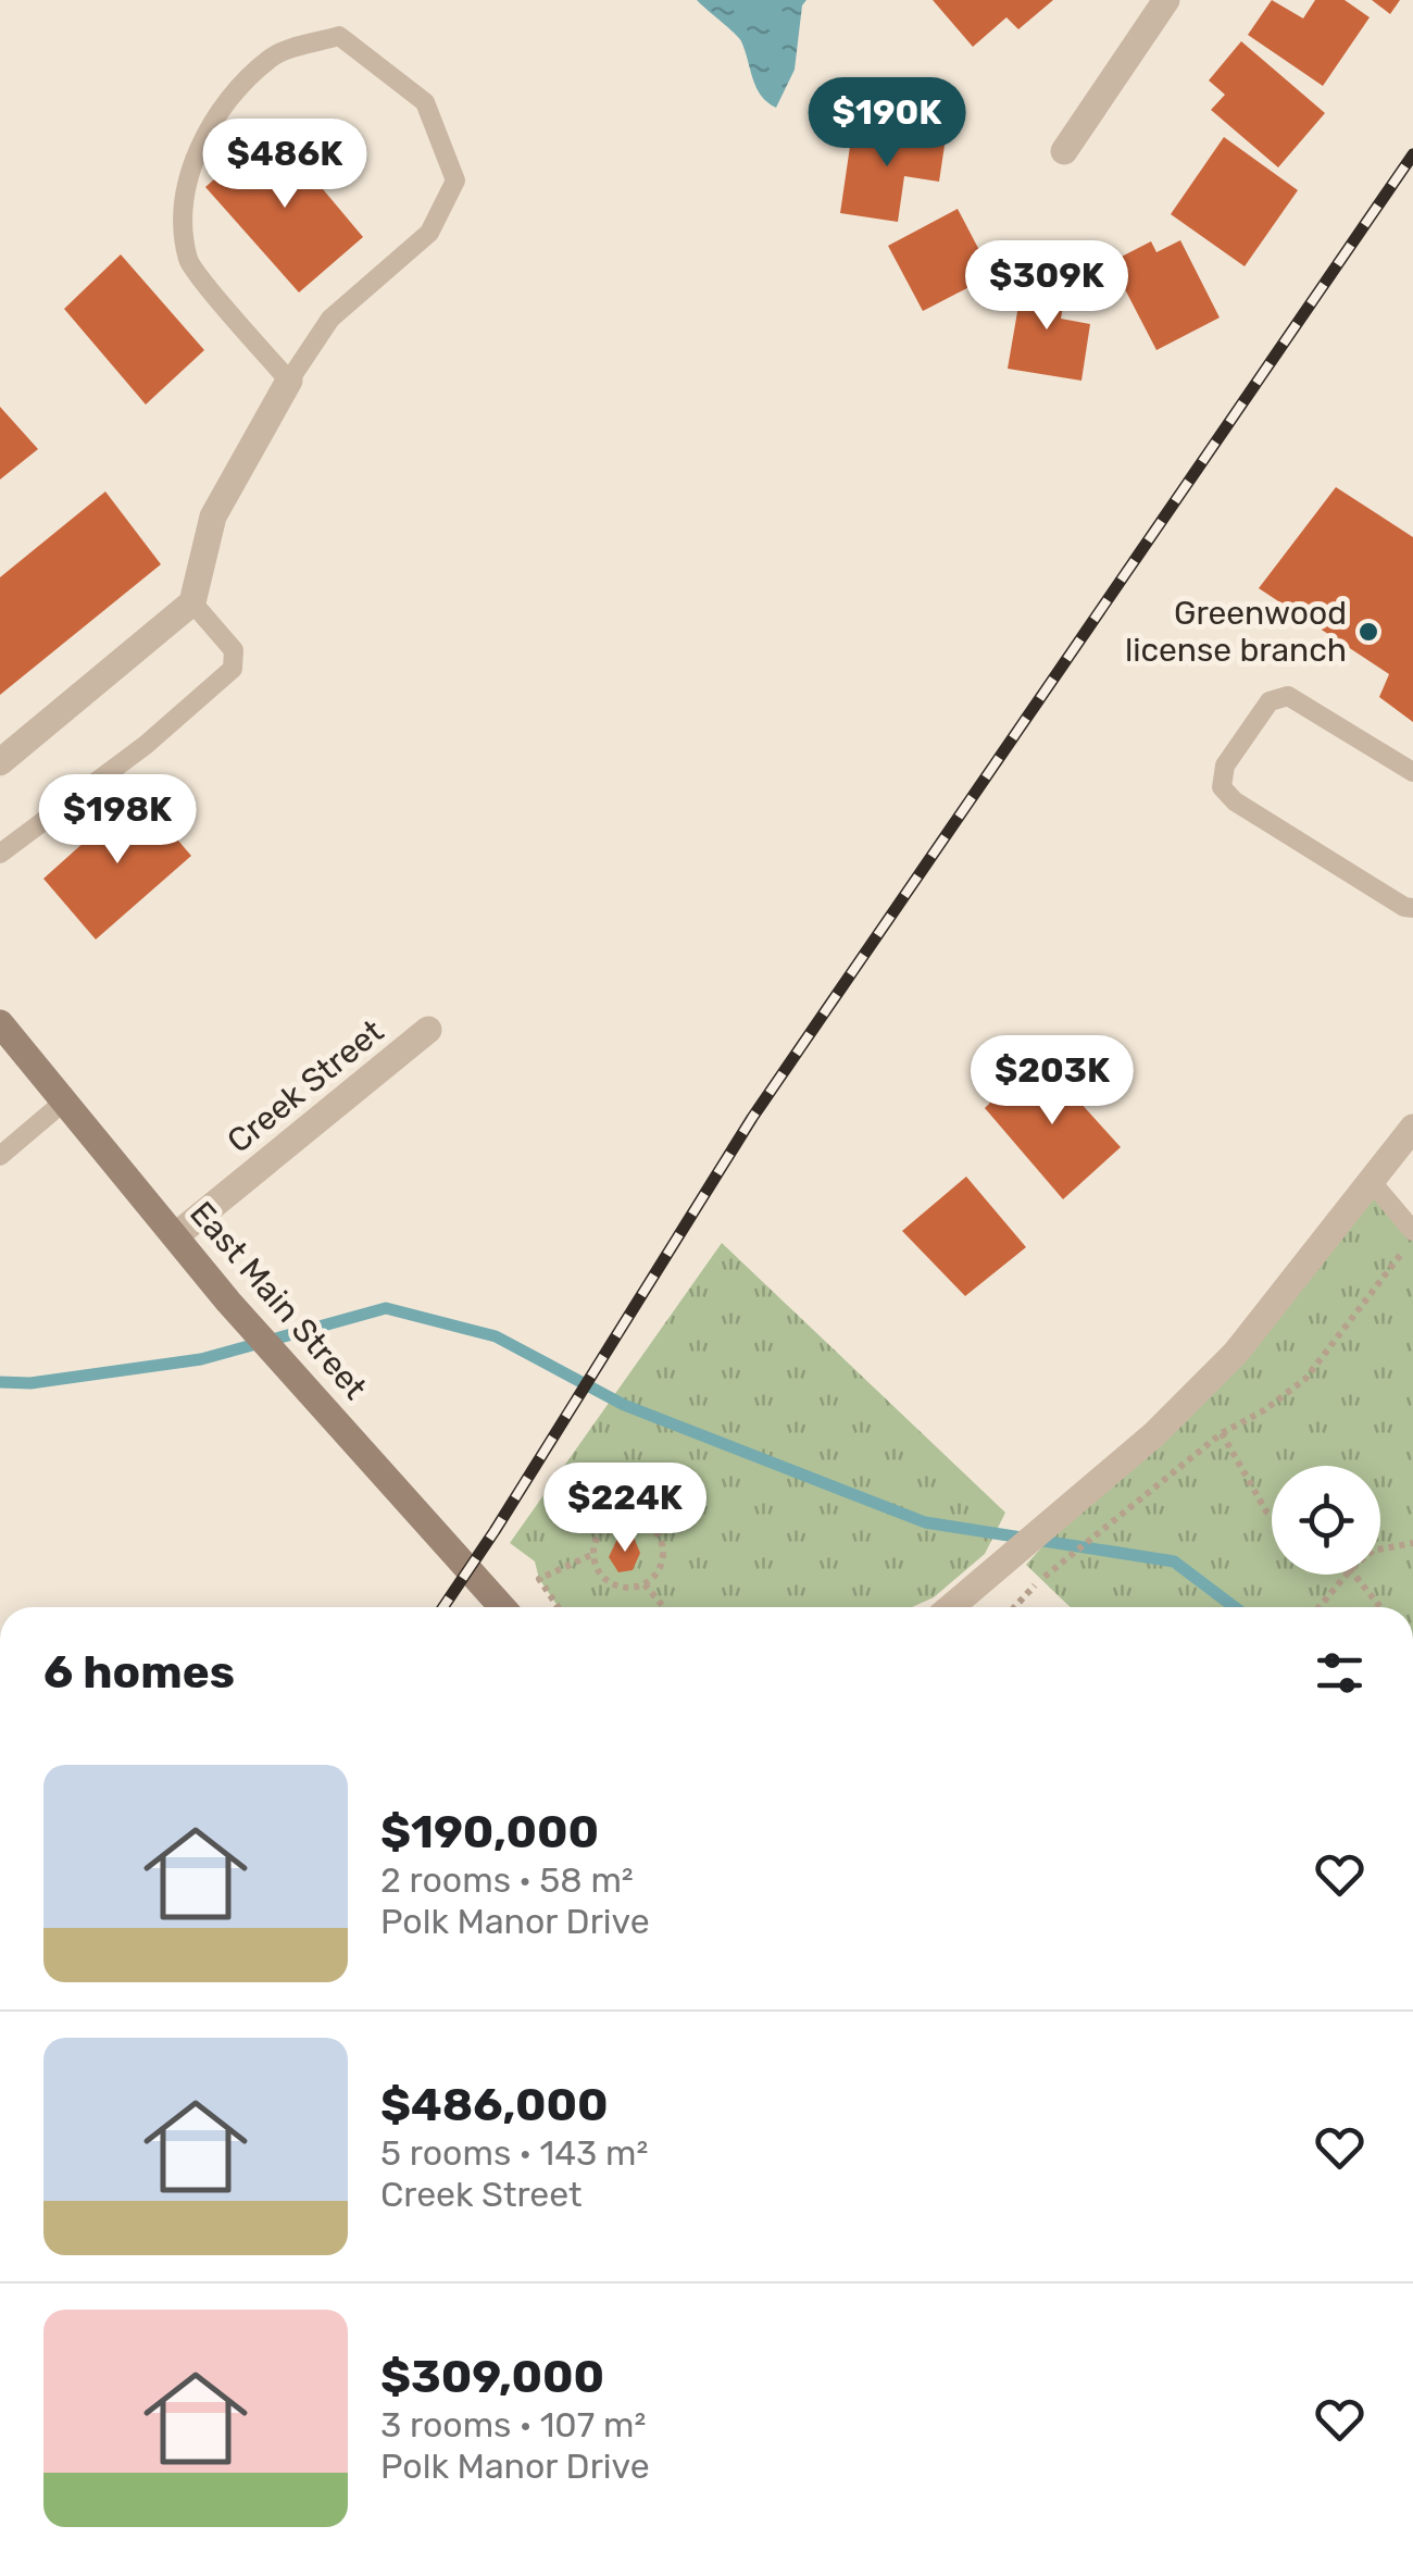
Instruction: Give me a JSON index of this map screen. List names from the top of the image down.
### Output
{
  "streets": {
    "main road": ["East Main Street"],
    "street": ["Creek Street"]
  },
  "crossings": [
    ["Creek Street", "East Main Street"]
  ],
  "places": ["Greenwood license branch"],
  "page": {
    "price": [
      "$190K",
      "$486K",
      "$309K",
      "$198K",
      "$203K",
      "$224K"
    ],
    "heading": "6 homes",
    "list": [
      {
        "name": "$190,000",
        "note": "2 rooms · 58 m² · Polk Manor Drive"
      },
      {
        "name": "$486,000",
        "note": "5 rooms · 143 m² · Creek Street"
      },
      {
        "name": "$309,000",
        "note": "3 rooms · 107 m² · Polk Manor Drive"
      }
    ]
  }
}
